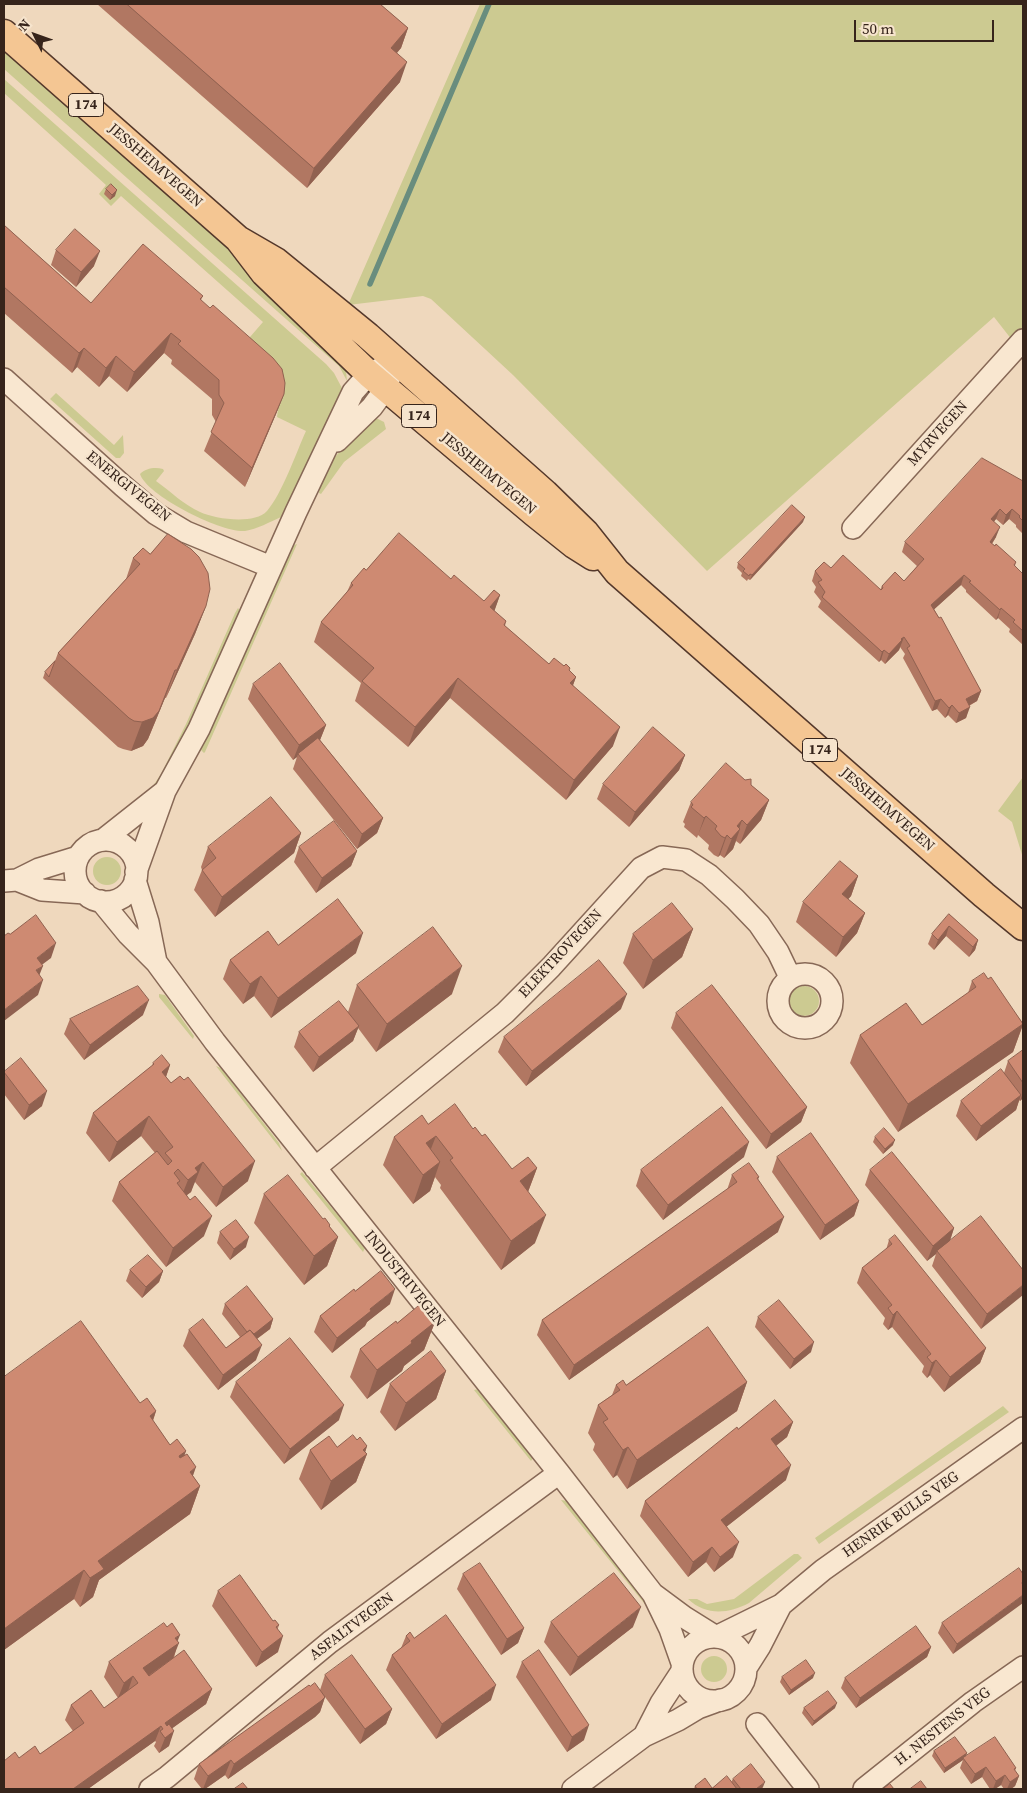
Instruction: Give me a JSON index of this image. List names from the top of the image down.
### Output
{
  "streets": {
    "main road": ["174", "JESSHEIMVEGEN"],
    "street": [
      "MYRVEGEN",
      "ENERGIVEGEN",
      "ELEKTROVEGEN",
      "INDUSTRIVEGEN",
      "HENRIK BULLS VEG",
      "ASFALTVEGEN",
      "H. NESTENS VEG"
    ]
  },
  "crossings": [
    ["ELEKTROVEGEN", "INDUSTRIVEGEN"],
    ["INDUSTRIVEGEN", "HENRIK BULLS VEG"],
    ["INDUSTRIVEGEN", "ASFALTVEGEN"]
  ],
  "scale_bar": "50 m",
  "north": "top left"
}
